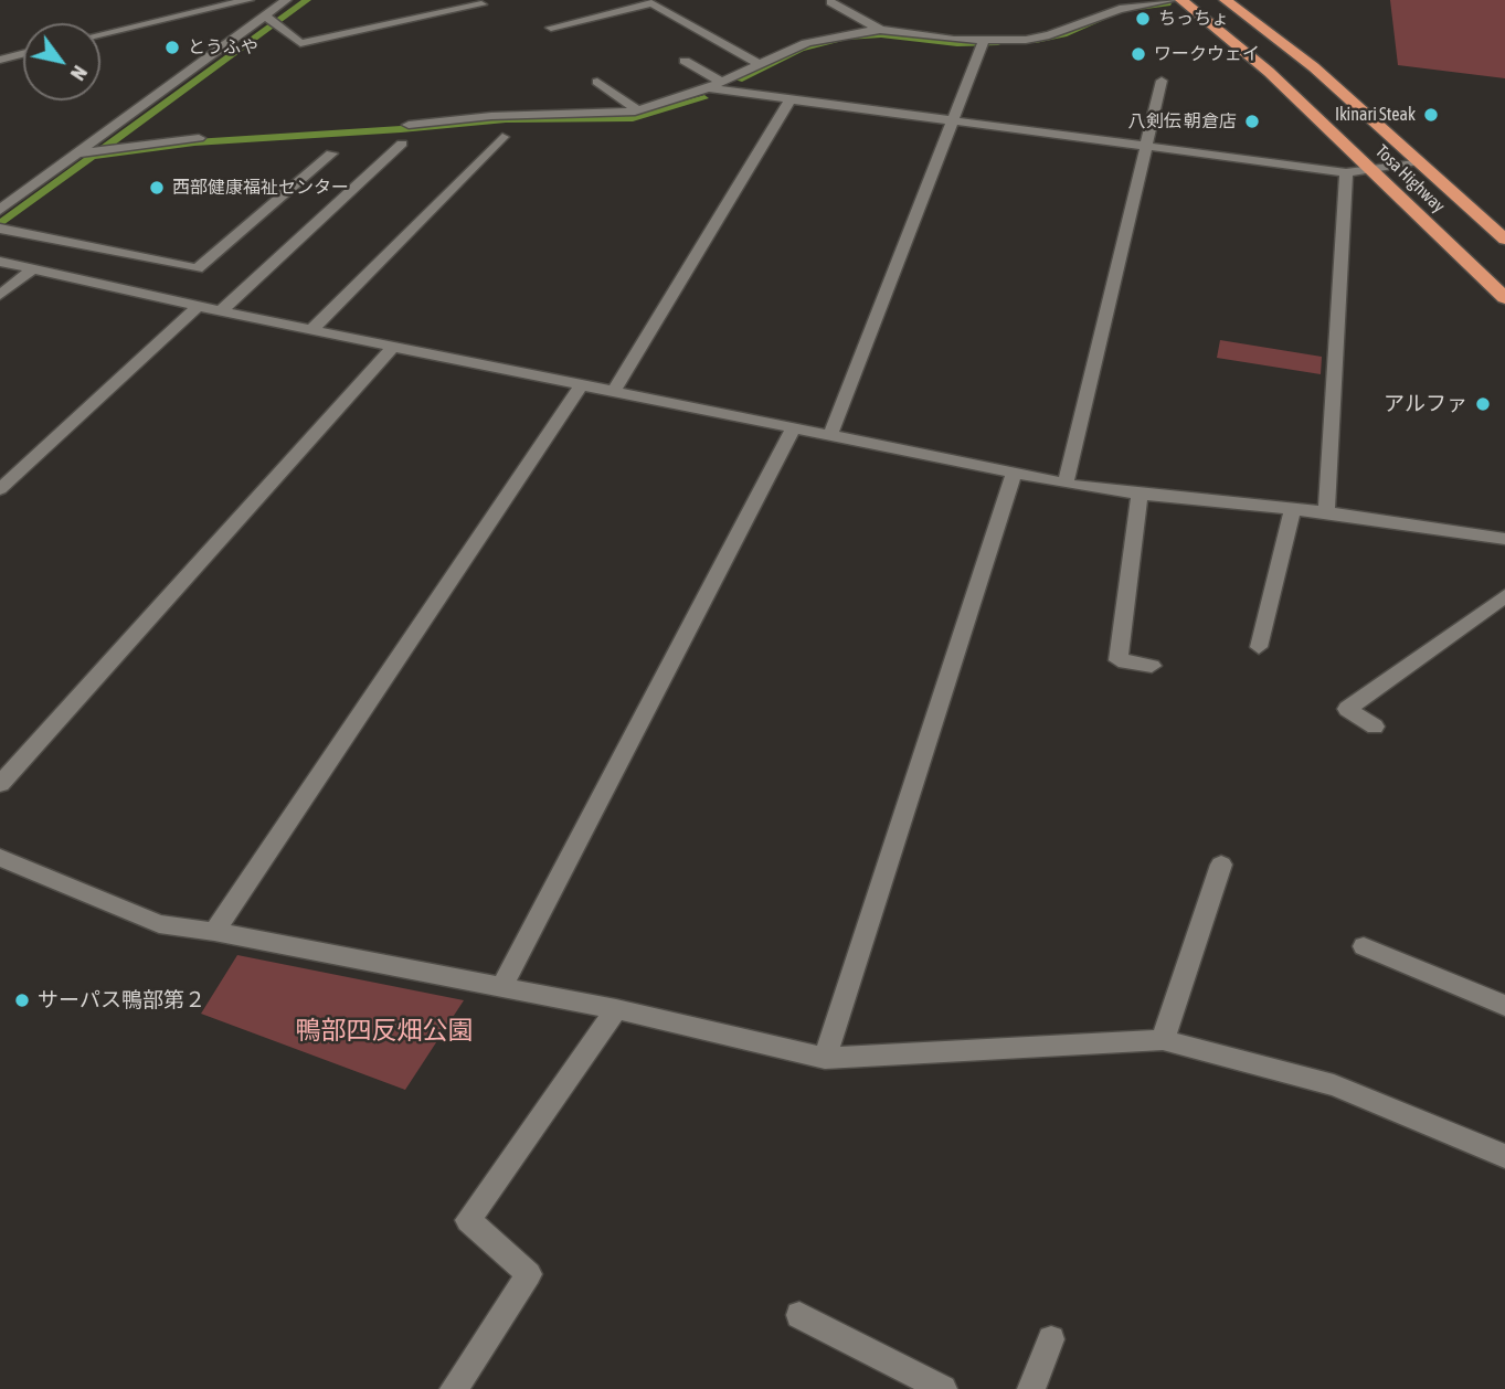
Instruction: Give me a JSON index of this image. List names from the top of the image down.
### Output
{
  "streets": {
    "highway": ["Tosa Highway"]
  },
  "parks": ["鴨部四反畑公園"],
  "places": [
    "ちっちょ",
    "とうふや",
    "ワークウェイ",
    "Ikinari Steak",
    "八剣伝 朝倉店",
    "西部健康福祉センター",
    "アルファ",
    "サーパス鴨部第２"
  ],
  "north": "bottom right"
}
